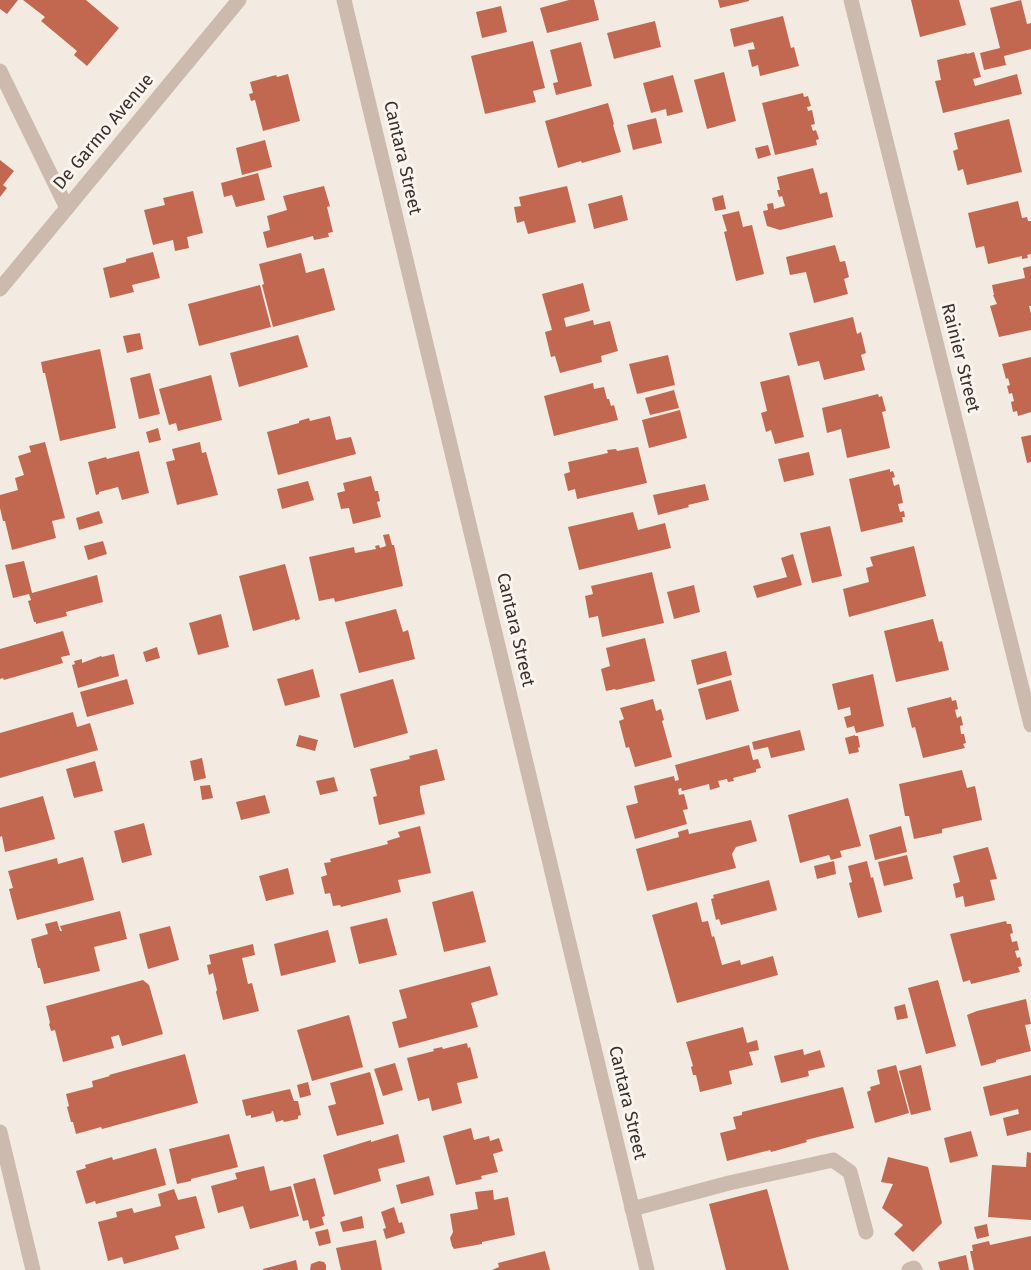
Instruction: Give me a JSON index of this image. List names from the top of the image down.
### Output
{
  "streets": {
    "street": ["De Garmo Avenue", "Cantara Street", "Rainier Street"]
  }
}
